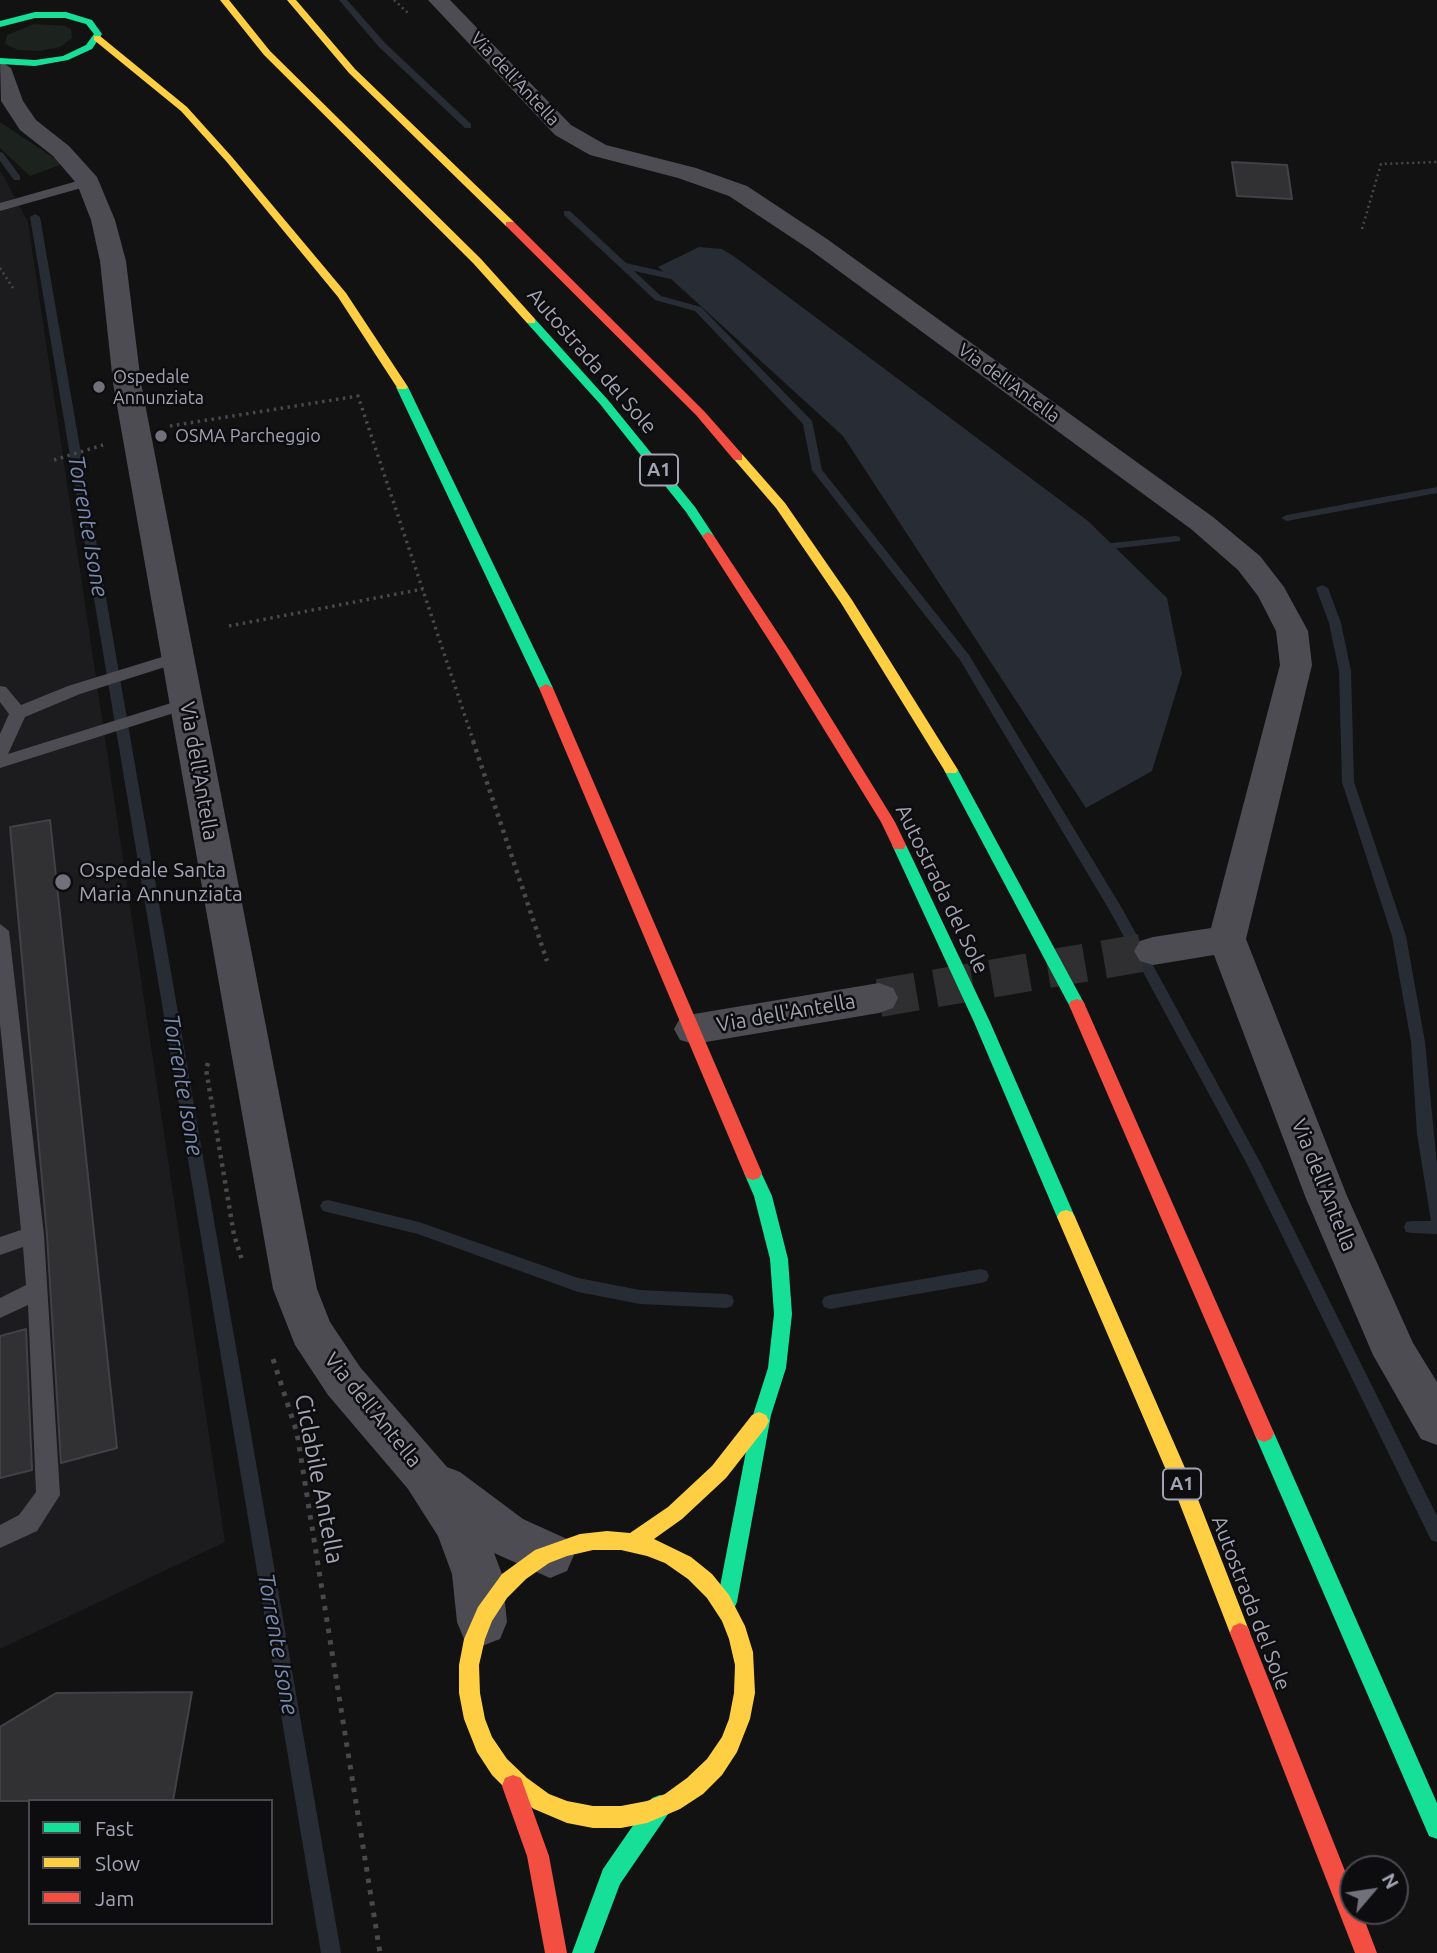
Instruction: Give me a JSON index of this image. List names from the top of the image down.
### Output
{
  "streets": {
    "main road": ["Via dell'Antella", "Autostrada del Sole", "A1"],
    "path": ["Ciclabile Antella"]
  },
  "water": ["Torrente Isone"],
  "places": ["Ospedale Annunziata", "OSMA Parcheggio", "Ospedale Santa Maria Annunziata"],
  "legend": ["Fast", "Slow", "Jam"],
  "north": "top right"
}
